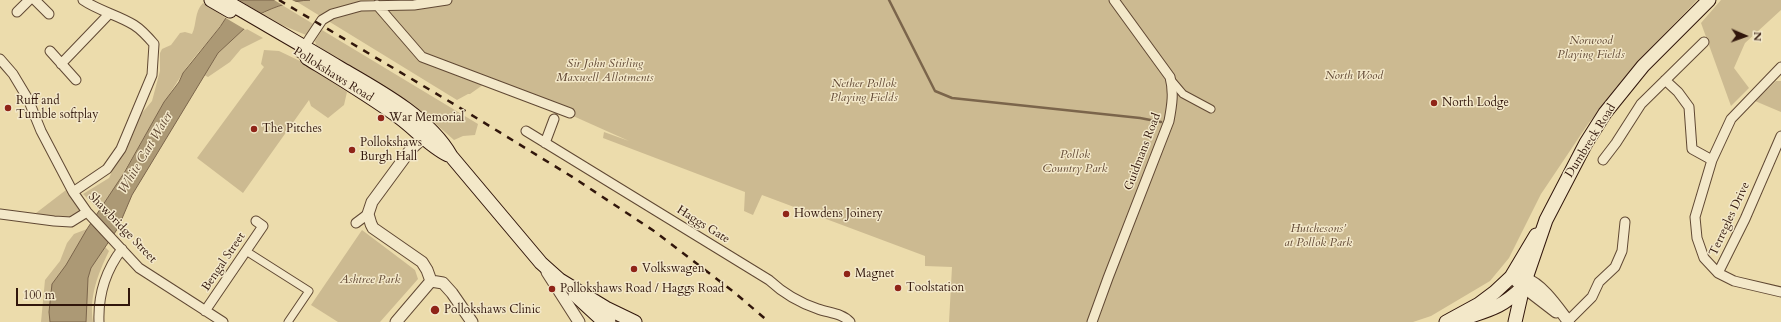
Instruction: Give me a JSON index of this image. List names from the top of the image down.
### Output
{
  "streets": {
    "main road": ["Pollokshaws Road", "Dumbreck Road"],
    "street": [
      "Guidmans Road",
      "Terregles Drive",
      "Haggs Gate",
      "Shawbridge Street",
      "Bengal Street"
    ]
  },
  "crossings": [
    ["Shawbridge Street", "Bengal Street"]
  ],
  "water": ["White Cart Water"],
  "parks": [
    "Norwood Playing Fields",
    "Sir John Stirling Maxwell Allotments",
    "North Wood",
    "Nether Pollok Playing Fields",
    "Pollok Country Park",
    "Hutchesons’ at Pollok Park",
    "Ashtree Park"
  ],
  "places": [
    "North Lodge",
    "Ruff and Tumble softplay",
    "War Memorial",
    "The Pitches",
    "Pollokshaws Burgh Hall",
    "Howdens Joinery",
    "Volkswagen",
    "Magnet",
    "Toolstation",
    "Pollokshaws Road / Haggs Road",
    "Pollokshaws Clinic"
  ],
  "scale_bar": "100 m",
  "north": "right"
}
